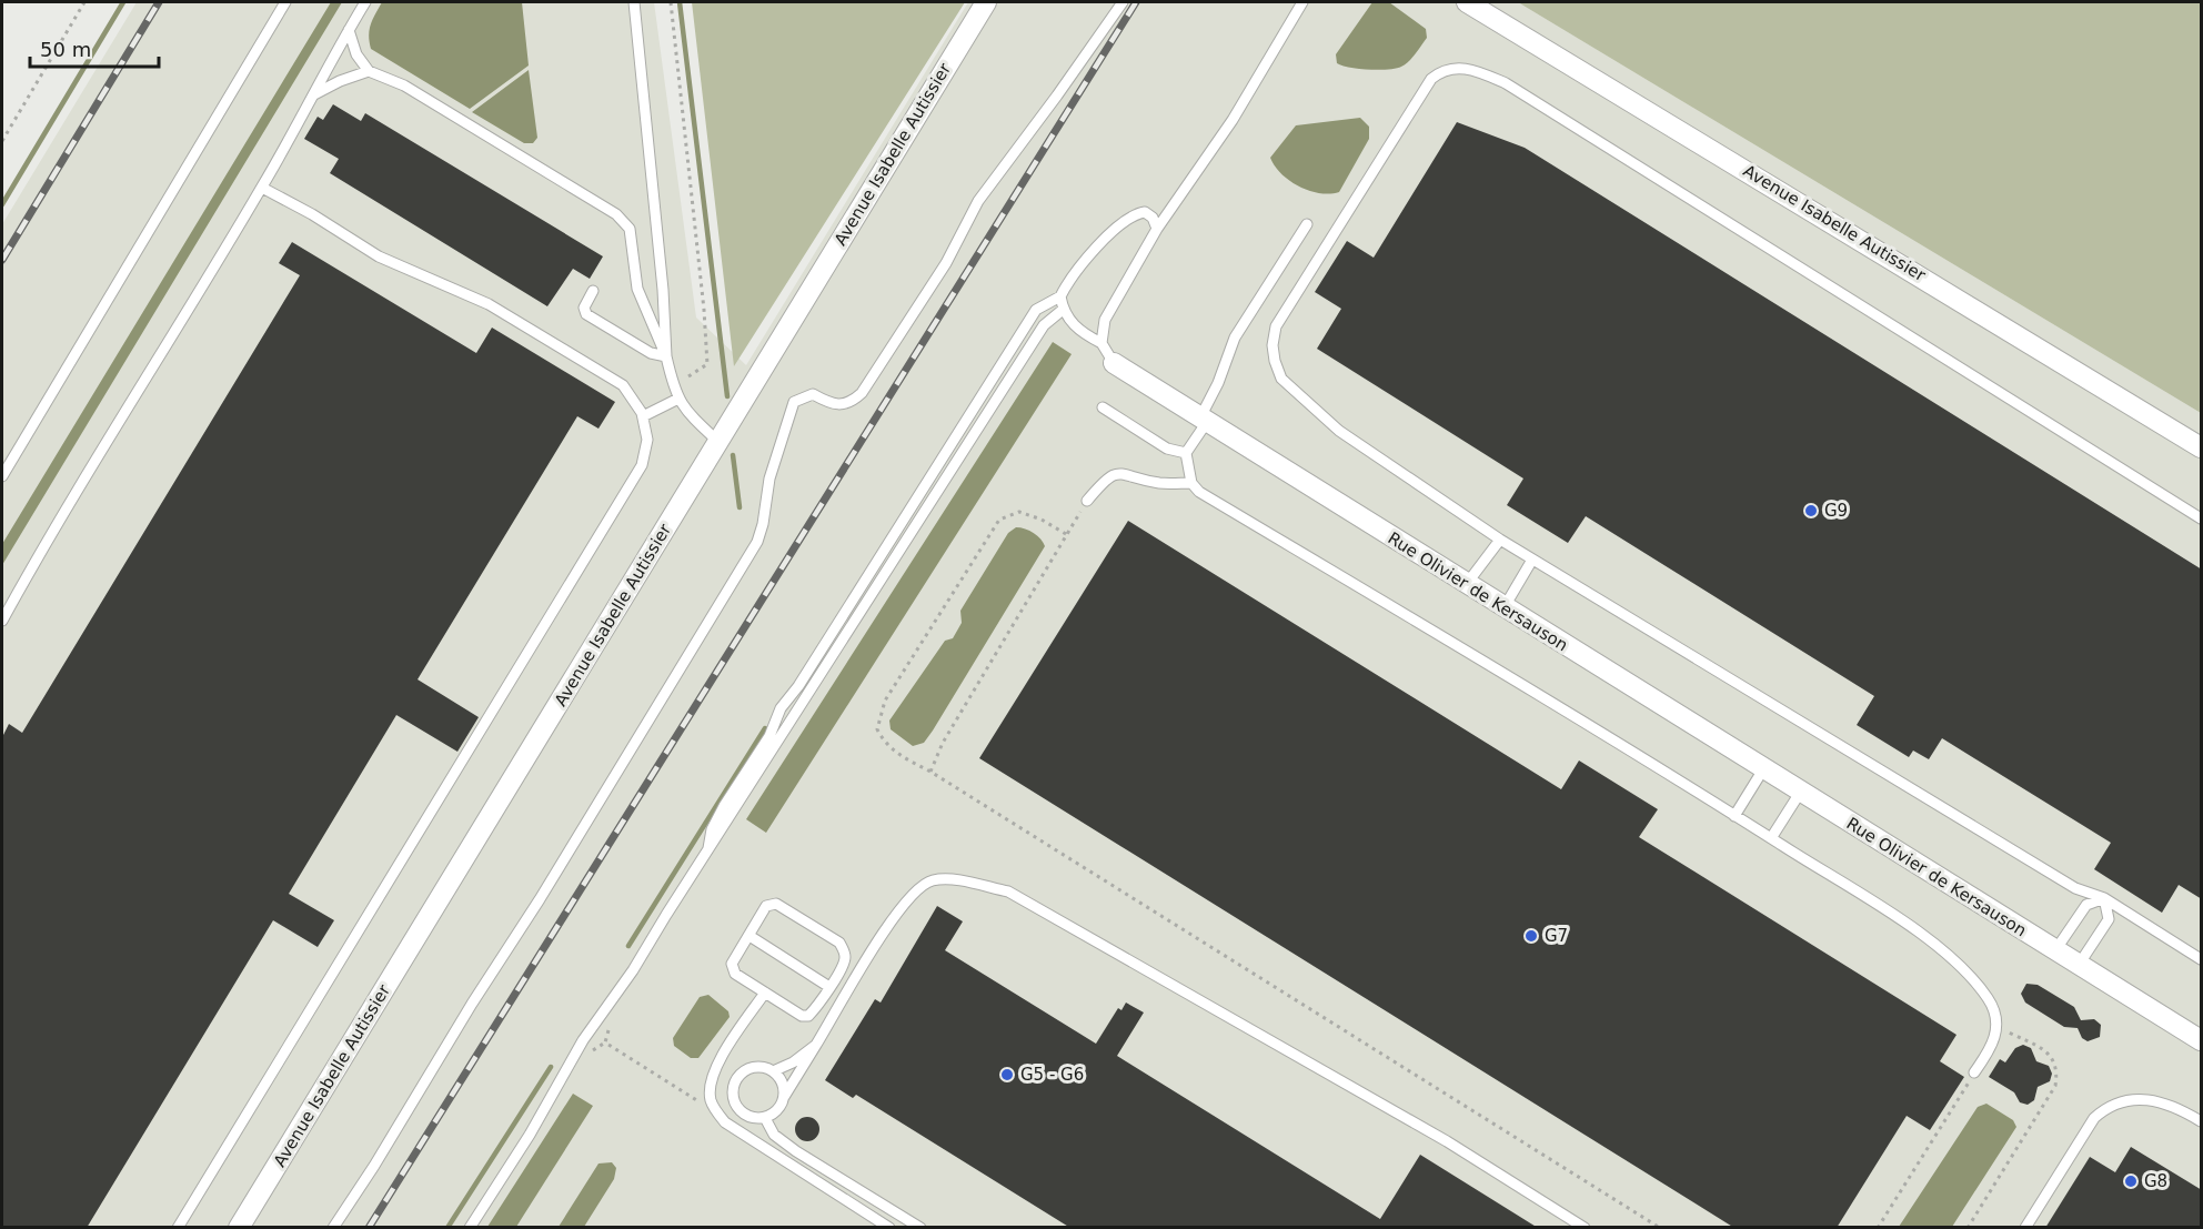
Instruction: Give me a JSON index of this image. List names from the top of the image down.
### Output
{
  "streets": {
    "street": ["Avenue Isabelle Autissier", "Rue Olivier de Kersauson"]
  },
  "places": [
    "G9",
    "G7",
    "G5 - G6",
    "G8"
  ],
  "scale_bar": "50 m"
}
